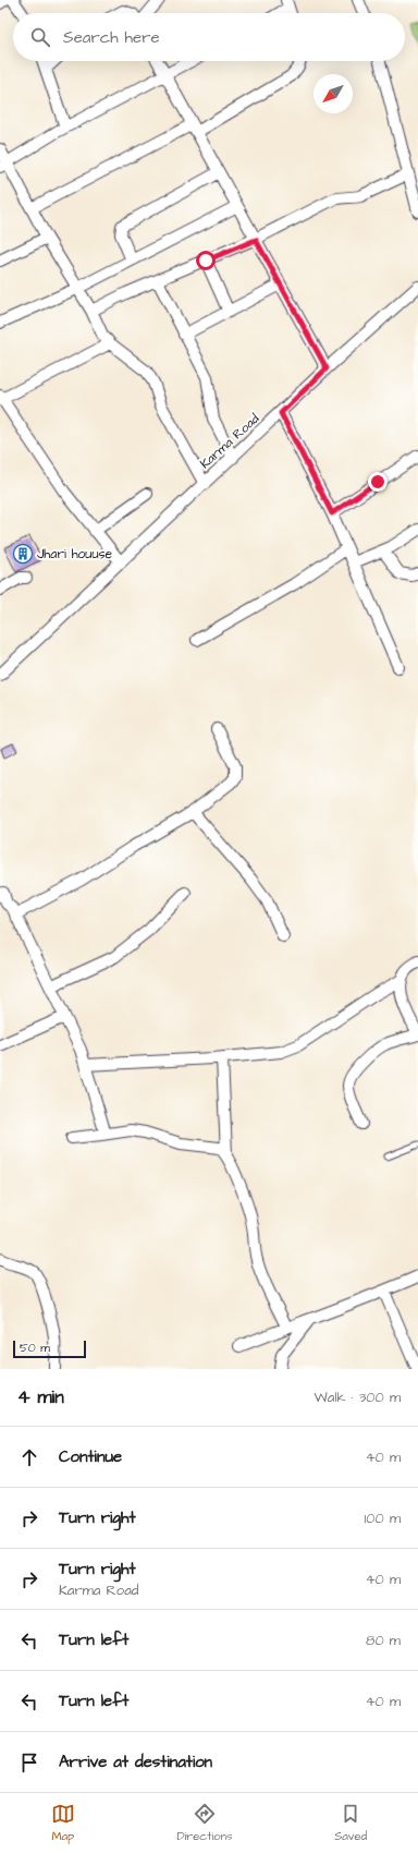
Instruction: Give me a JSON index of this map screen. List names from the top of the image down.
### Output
{
  "streets": {
    "street": ["Karma Road"]
  },
  "places": {
    "building": ["Jhari houuse"]
  },
  "scale_bar": "50 m",
  "north": "bottom left",
  "page": {
    "search": "Search here",
    "scale": "50 m",
    "heading": ["4 min", "Walk · 300 m"],
    "list": [
      ["Continue", "40 m"],
      ["Turn right", "100 m"],
      ["Turn right", "Karma Road", "40 m"],
      ["Turn left", "80 m"],
      ["Turn left", "40 m"],
      "Arrive at destination"
    ],
    "nav": ["Map", "Directions", "Saved"]
  }
}
